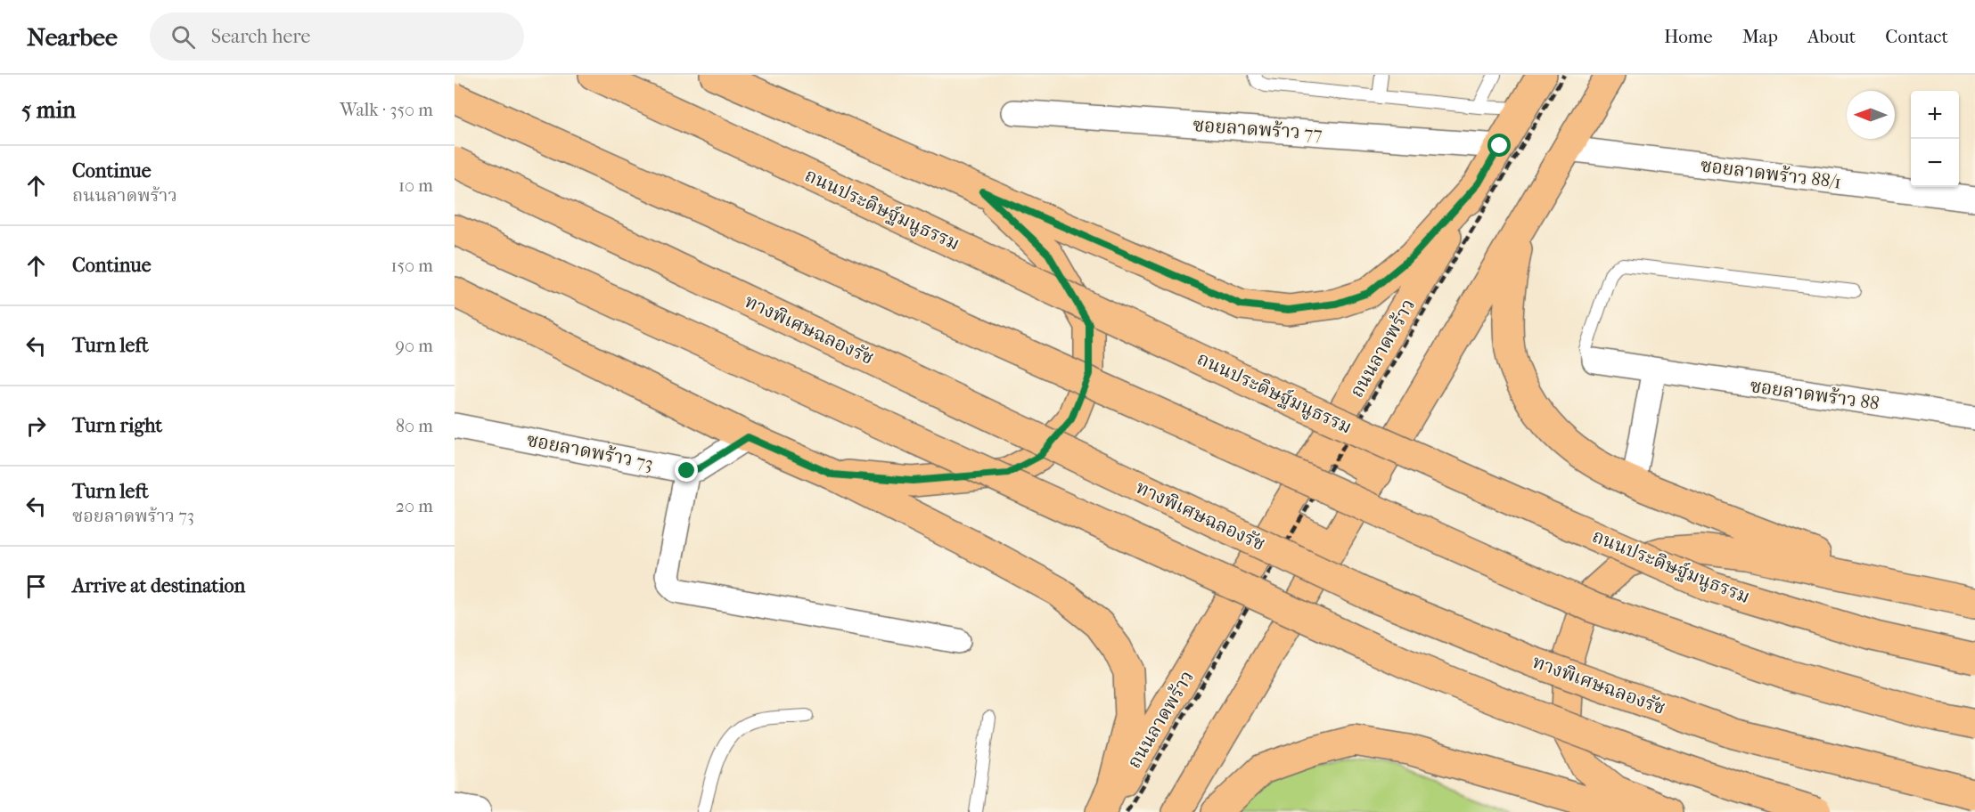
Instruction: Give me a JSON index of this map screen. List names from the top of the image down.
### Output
{
  "streets": {
    "main road": ["ถนนประดิษฐ์มนูธรรม", "ทางพิเศษฉลองรัช", "ถนนลาดพร้าว"],
    "street": [
      "ซอยลาดพร้าว 77",
      "ซอยลาดพร้าว 88/1",
      "ซอยลาดพร้าว 88",
      "ซอยลาดพร้าว 73"
    ]
  },
  "crossings": [
    ["ซอยลาดพร้าว 77", "ถนนลาดพร้าว"]
  ],
  "north": "left",
  "page": {
    "header": "Nearbee",
    "search": "Search here",
    "nav": [
      "Home",
      "Map",
      "About",
      "Contact"
    ],
    "heading": ["5 min", "Walk · 350 m"],
    "map_buttons": ["+", "−"],
    "list": [
      ["Continue", "ถนนลาดพร้าว", "10 m"],
      ["Continue", "150 m"],
      ["Turn left", "90 m"],
      ["Turn right", "80 m"],
      ["Turn left", "ซอยลาดพร้าว 73", "20 m"],
      "Arrive at destination"
    ]
  }
}
